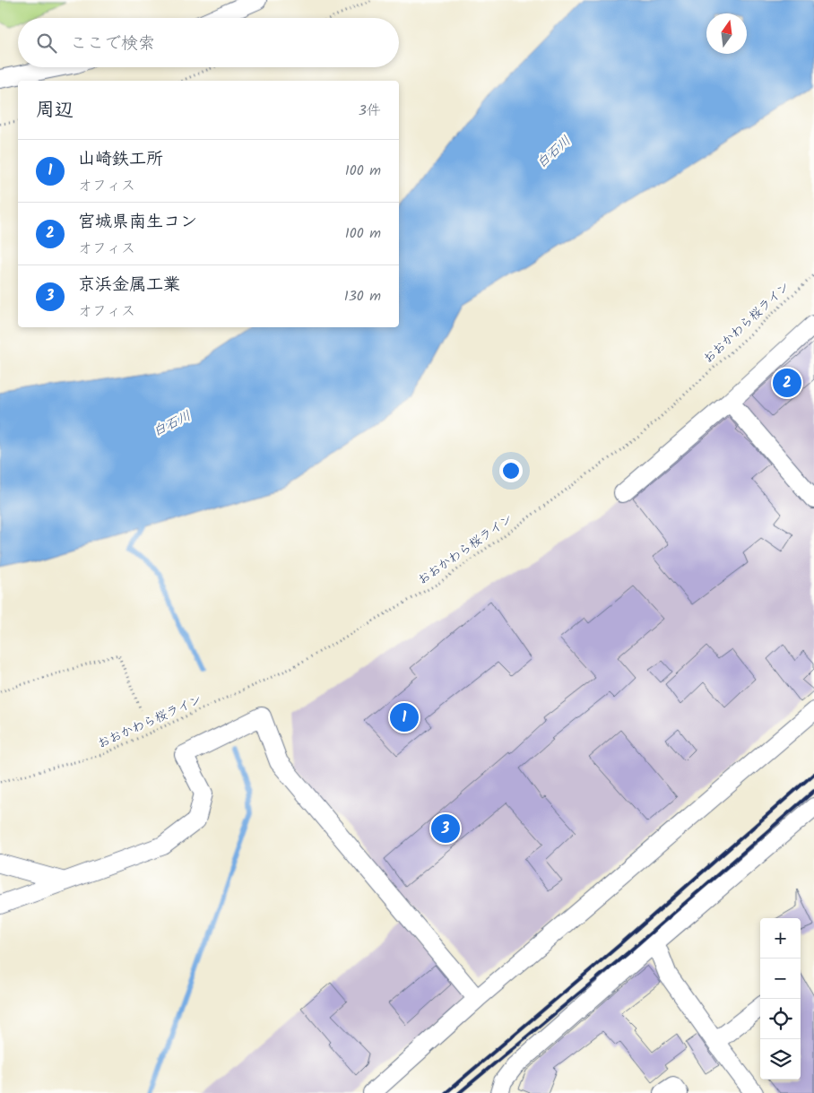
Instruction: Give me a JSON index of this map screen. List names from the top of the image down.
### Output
{
  "streets": {
    "path": ["おおかわら桜ライン"]
  },
  "water": ["白石川"],
  "north": "top",
  "page": {
    "search": "ここで検索",
    "heading": ["周辺", "3件"],
    "list": [
      {
        "mark": "1",
        "name": "山崎鉄工所",
        "note": "オフィス",
        "value": "100 m"
      },
      {
        "mark": "2",
        "name": "宮城県南生コン",
        "note": "オフィス",
        "value": "100 m"
      },
      {
        "mark": "3",
        "name": "京浜金属工業",
        "note": "オフィス",
        "value": "130 m"
      }
    ],
    "pins": ["2", "1", "3"],
    "map_buttons": ["+", "−"]
  }
}
